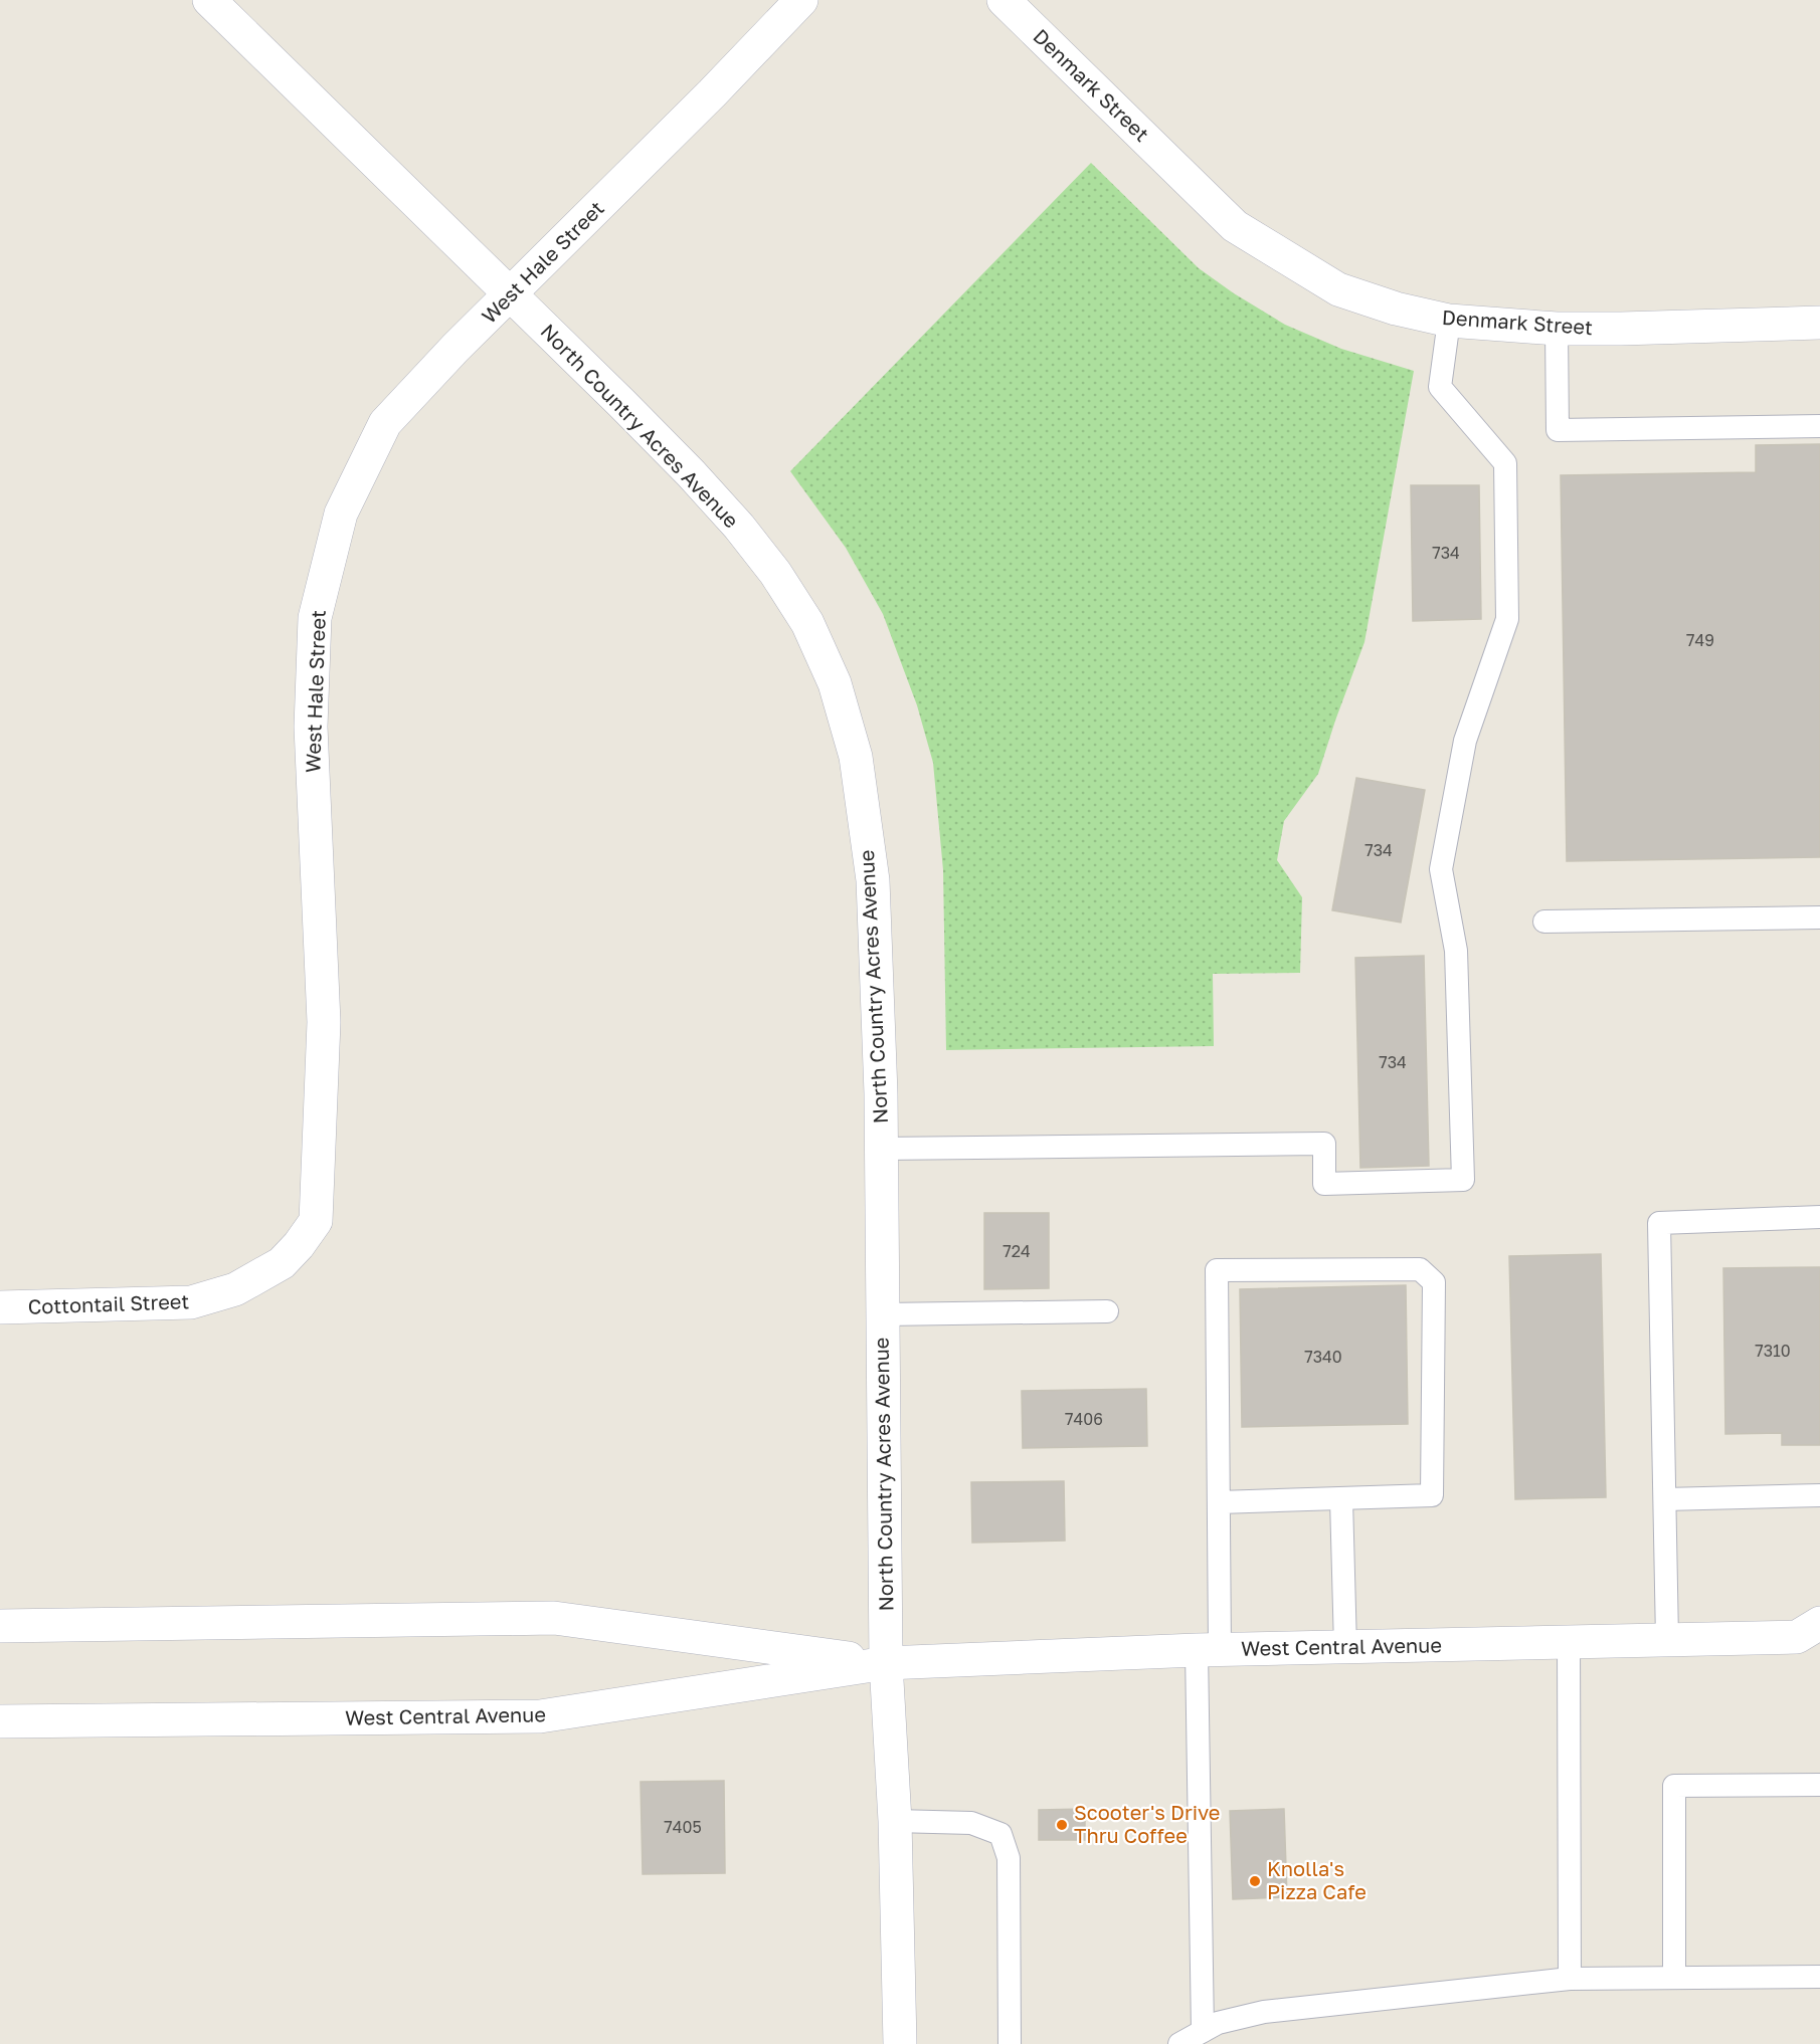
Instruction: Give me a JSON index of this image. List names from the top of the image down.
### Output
{
  "streets": {
    "street": [
      "Denmark Street",
      "West Hale Street",
      "North Country Acres Avenue",
      "Cottontail Street",
      "West Central Avenue"
    ]
  },
  "crossings": [
    ["West Hale Street", "North Country Acres Avenue"],
    ["West Hale Street", "Cottontail Street"],
    ["North Country Acres Avenue", "West Central Avenue"]
  ],
  "places": ["Scooter's Drive Thru Coffee", "Knolla's Pizza Cafe"],
  "house_numbers": [
    "734",
    "749",
    "734",
    "734",
    "724",
    "7310",
    "7340",
    "7406",
    "7405"
  ]
}
